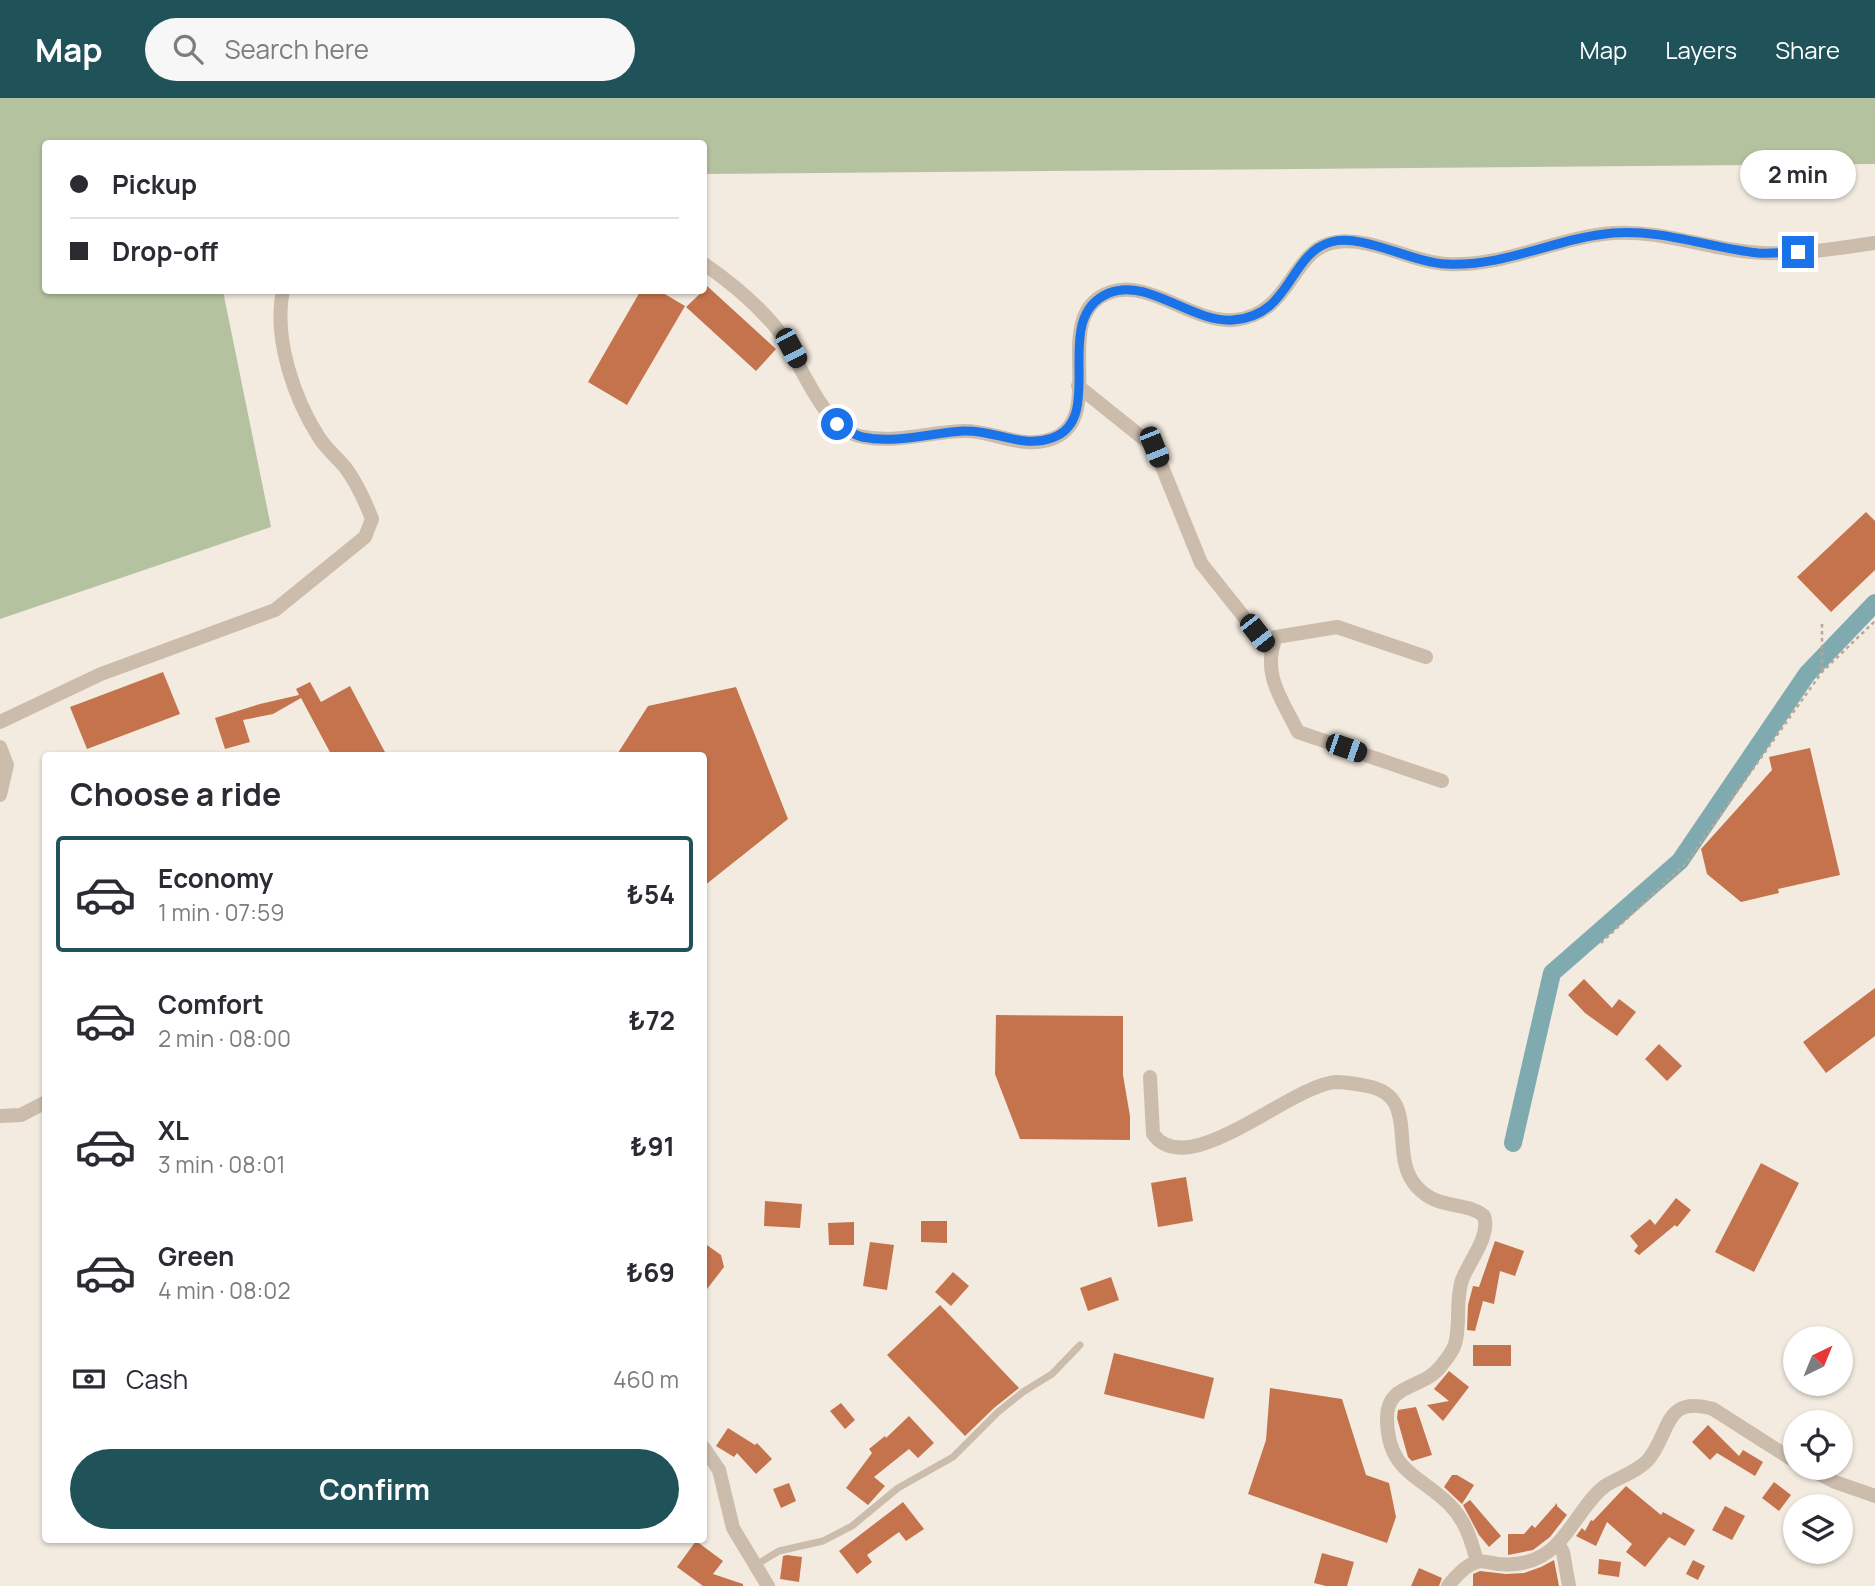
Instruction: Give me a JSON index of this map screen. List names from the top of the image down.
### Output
{
  "north": "top right",
  "page": {
    "header": "Map",
    "search": "Search here",
    "nav": ["Map", "Layers", "Share"],
    "banner": ["Pickup", "Drop-off"],
    "bubble": "2 min",
    "heading": "Choose a ride",
    "list": [
      {
        "name": "Economy",
        "note": "1 min · 07:59",
        "value": "₺54"
      },
      {
        "name": "Comfort",
        "note": "2 min · 08:00",
        "value": "₺72"
      },
      {
        "name": "XL",
        "note": "3 min · 08:01",
        "value": "₺91"
      },
      {
        "name": "Green",
        "note": "4 min · 08:02",
        "value": "₺69"
      }
    ],
    "pay": ["Cash", "460 m"],
    "buttons": "Confirm"
  }
}
